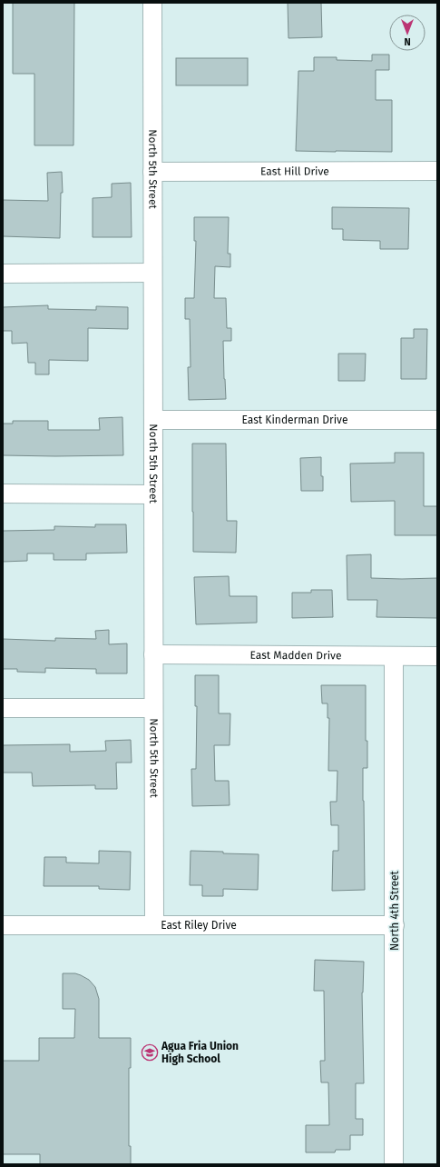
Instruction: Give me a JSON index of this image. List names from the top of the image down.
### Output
{
  "streets": {
    "street": [
      "North 5th Street",
      "East Hill Drive",
      "East Kinderman Drive",
      "East Madden Drive",
      "North 4th Street",
      "East Riley Drive"
    ]
  },
  "crossings": [
    ["North 5th Street", "East Hill Drive"],
    ["North 5th Street", "East Kinderman Drive"],
    ["North 5th Street", "East Madden Drive"],
    ["North 5th Street", "East Riley Drive"],
    ["East Madden Drive", "North 4th Street"],
    ["North 4th Street", "East Riley Drive"]
  ],
  "places": {
    "school or university": ["Agua Fria Union High School"]
  },
  "north": "bottom"
}
